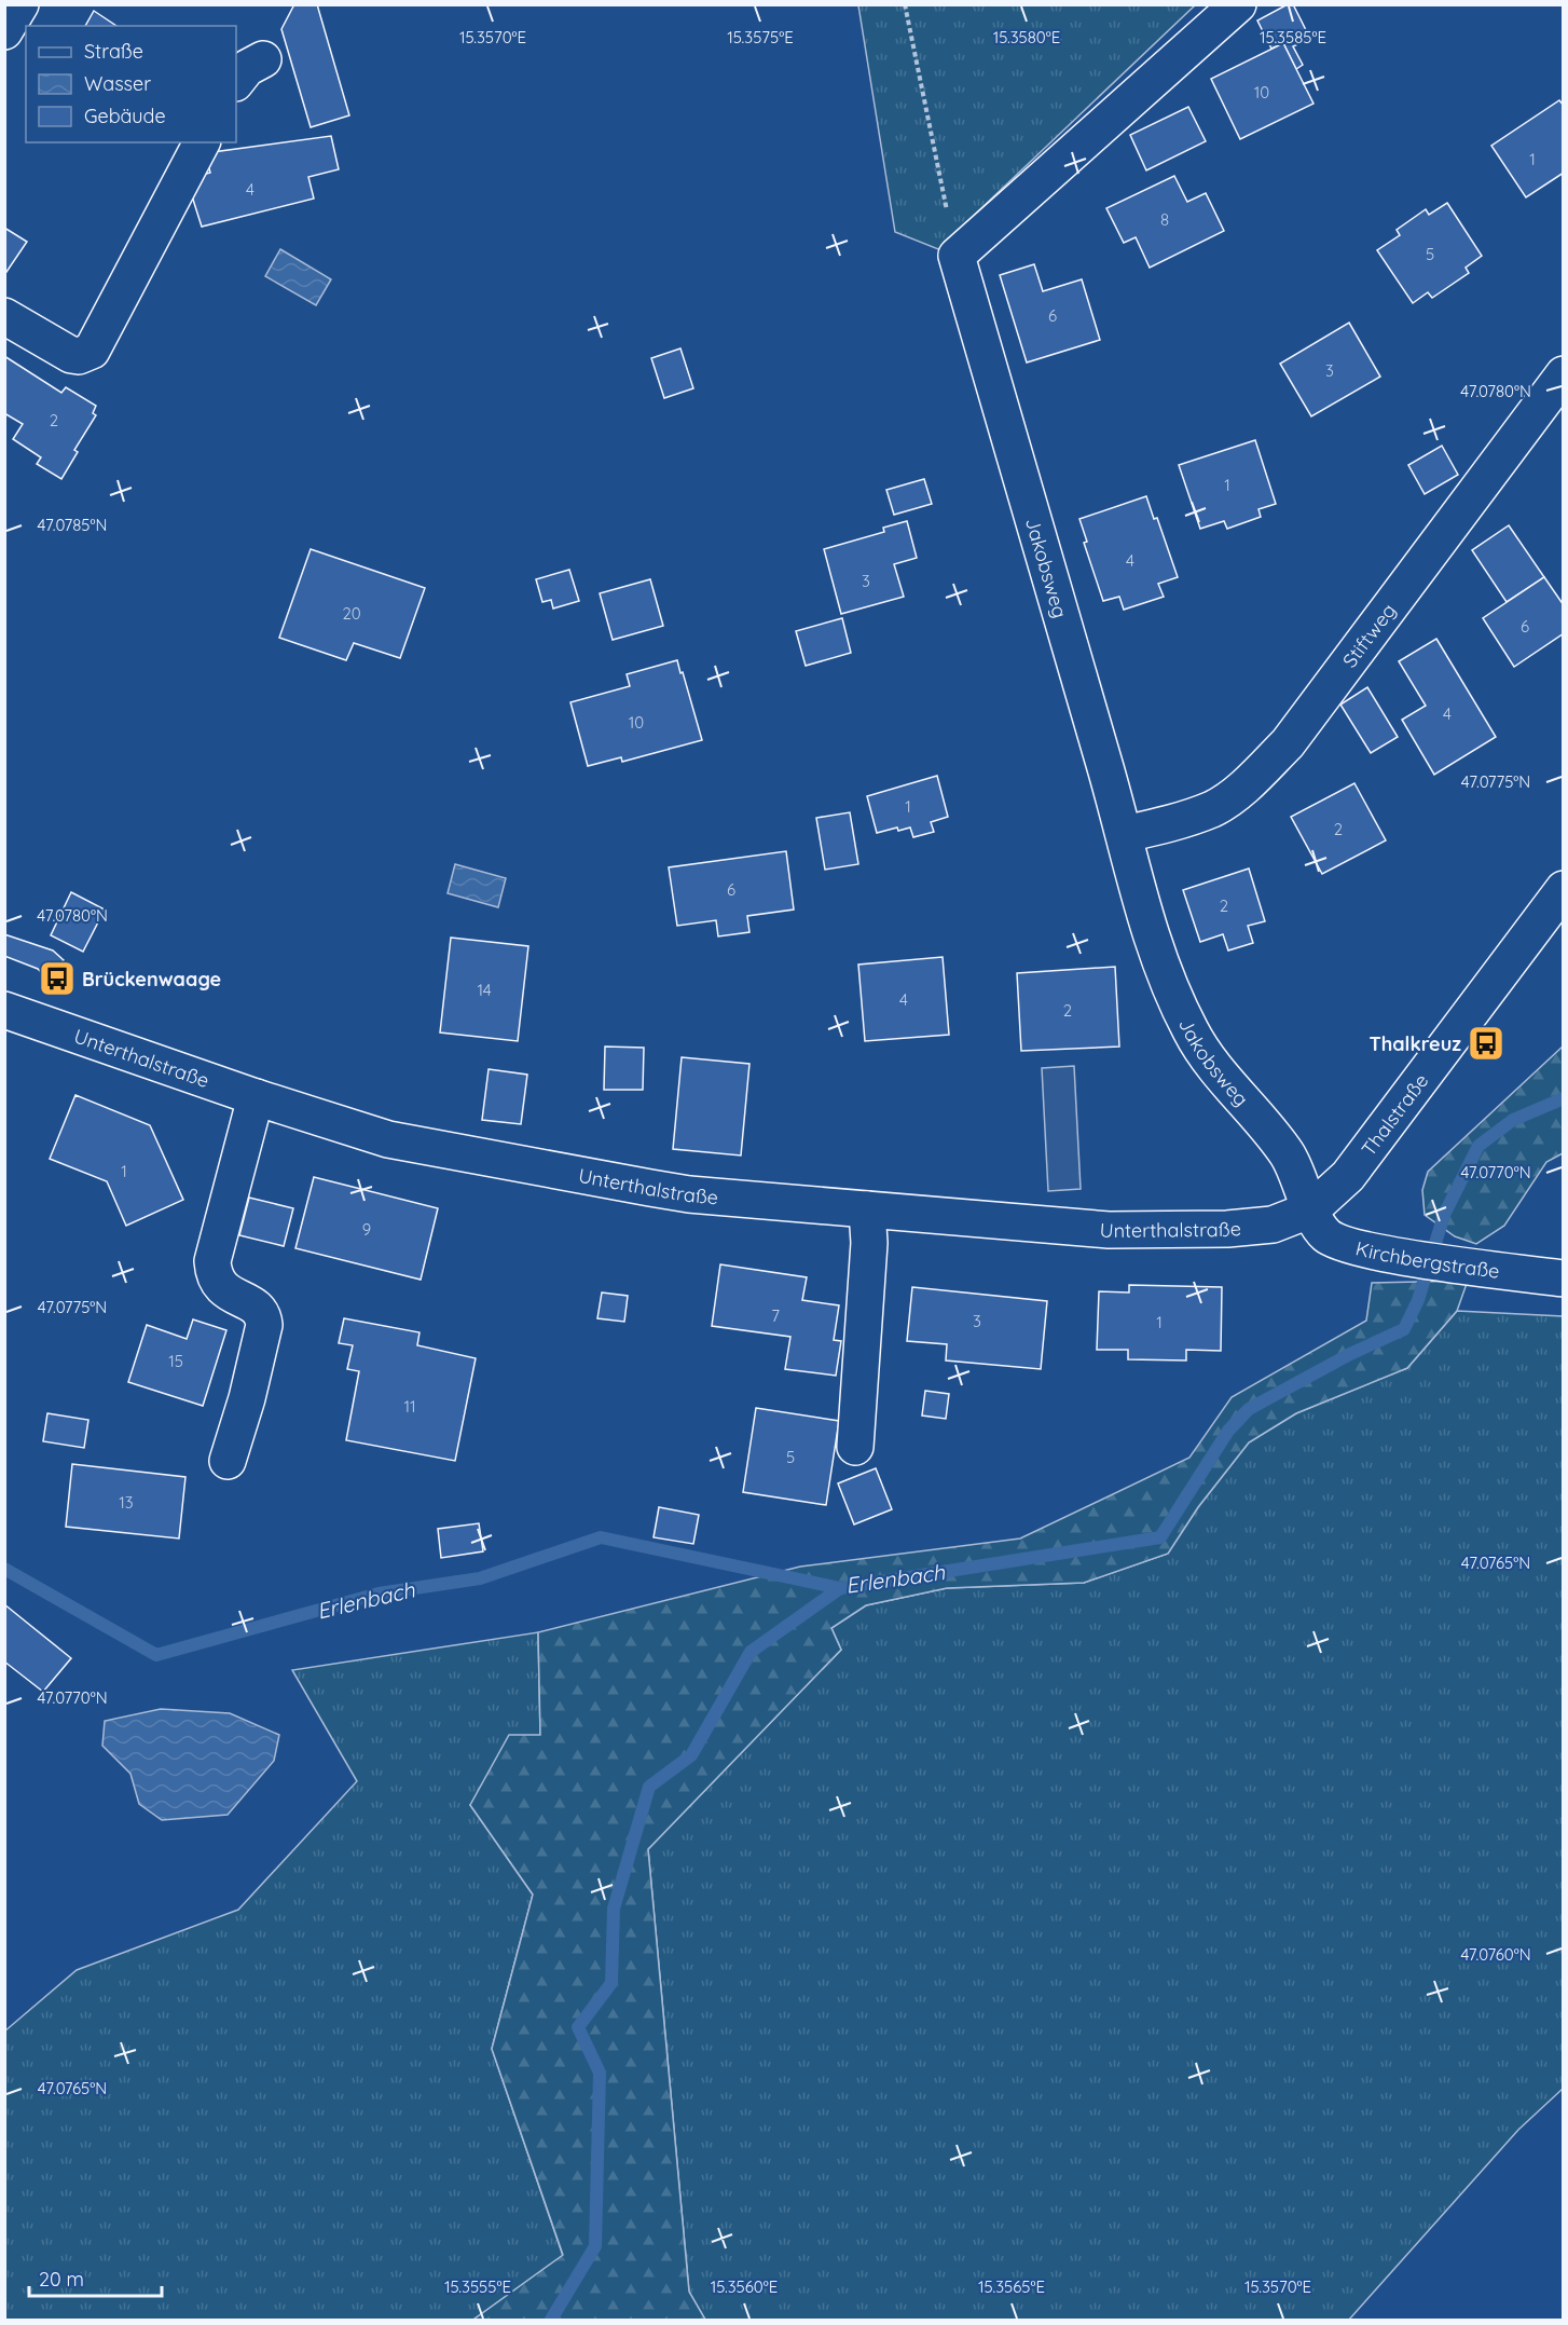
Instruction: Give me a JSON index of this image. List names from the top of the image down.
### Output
{
  "streets": {
    "street": [
      "Jakobsweg",
      "Stiftweg",
      "Unterthalstraße",
      "Thalstraße",
      "Kirchbergstraße"
    ]
  },
  "crossings": [
    ["Jakobsweg", "Stiftweg"],
    ["Jakobsweg", "Unterthalstraße"],
    ["Jakobsweg", "Thalstraße"],
    ["Jakobsweg", "Kirchbergstraße"],
    ["Unterthalstraße", "Thalstraße"],
    ["Unterthalstraße", "Kirchbergstraße"],
    ["Thalstraße", "Kirchbergstraße"]
  ],
  "water": ["Erlenbach"],
  "places": {
    "bus stop": ["Brückenwaage", "Thalkreuz"]
  },
  "house_numbers": [
    "10",
    "1",
    "4",
    "8",
    "5",
    "6",
    "3",
    "2",
    "1",
    "4",
    "3",
    "20",
    "6",
    "4",
    "10",
    "1",
    "2",
    "6",
    "2",
    "14",
    "4",
    "2",
    "1",
    "9",
    "7",
    "3",
    "1",
    "15",
    "11",
    "5",
    "13"
  ],
  "legend": ["Straße", "Wasser", "Gebäude"],
  "scale_bar": "20 m",
  "coordinates": [
    "15.3570°E",
    "15.3585°E",
    "15.3575°E",
    "15.3580°E",
    "47.0780°N",
    "47.0785°N",
    "47.0775°N",
    "47.0770°N",
    "47.0765°N",
    "47.0760°N",
    "15.3555°E",
    "15.3560°E",
    "15.3565°E"
  ]
}
